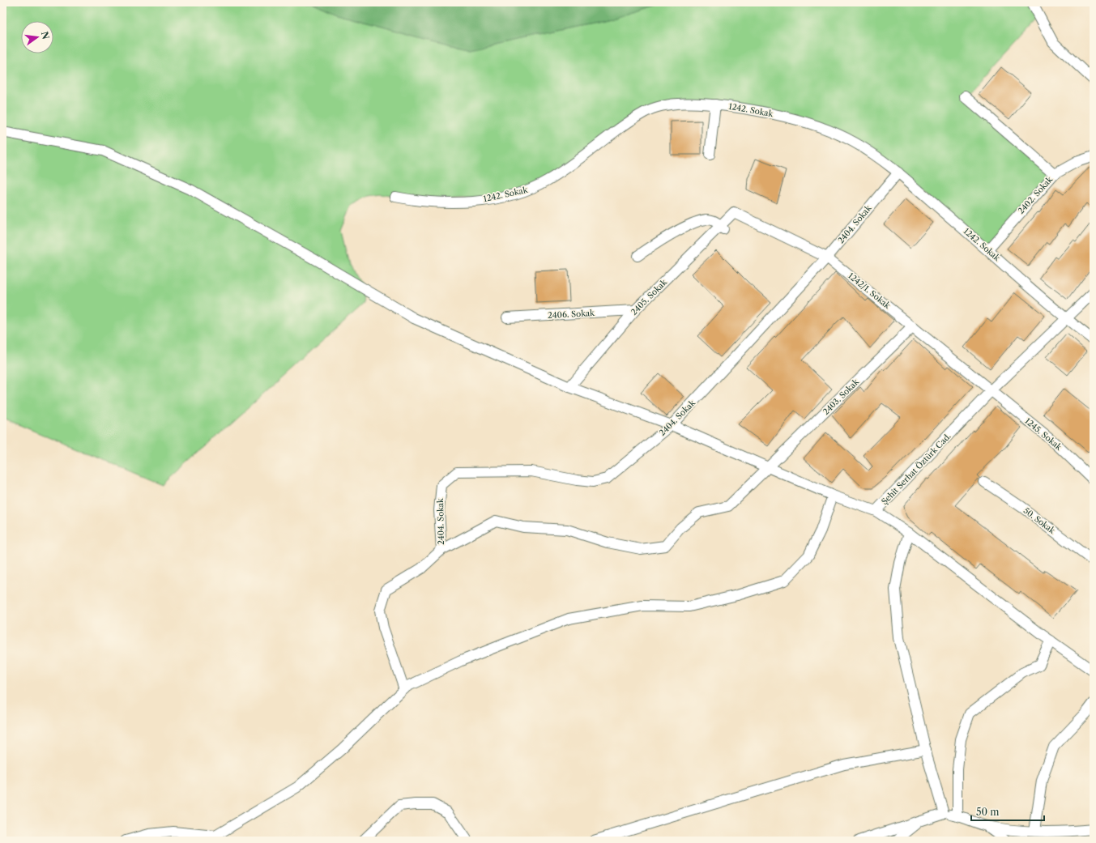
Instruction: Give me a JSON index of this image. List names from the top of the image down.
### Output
{
  "streets": {
    "street": [
      "1242. Sokak",
      "2402. Sokak",
      "2404. Sokak",
      "1242/1. Sokak",
      "2405. Sokak",
      "2406. Sokak",
      "2403. Sokak",
      "1245. Sokak",
      "Şehit Serhat Öztürk Cad.",
      "50. Sokak"
    ]
  },
  "crossings": [
    ["1242. Sokak", "2402. Sokak"],
    ["1242. Sokak", "2404. Sokak"],
    ["1242. Sokak", "Şehit Serhat Öztürk Cad."],
    ["2404. Sokak", "1242/1. Sokak"],
    ["2404. Sokak", "2403. Sokak"],
    ["1242/1. Sokak", "2405. Sokak"],
    ["1242/1. Sokak", "2403. Sokak"],
    ["1242/1. Sokak", "1245. Sokak"],
    ["1242/1. Sokak", "Şehit Serhat Öztürk Cad."],
    ["2405. Sokak", "2406. Sokak"],
    ["1245. Sokak", "Şehit Serhat Öztürk Cad."]
  ],
  "scale_bar": "50 m",
  "north": "right"
}
